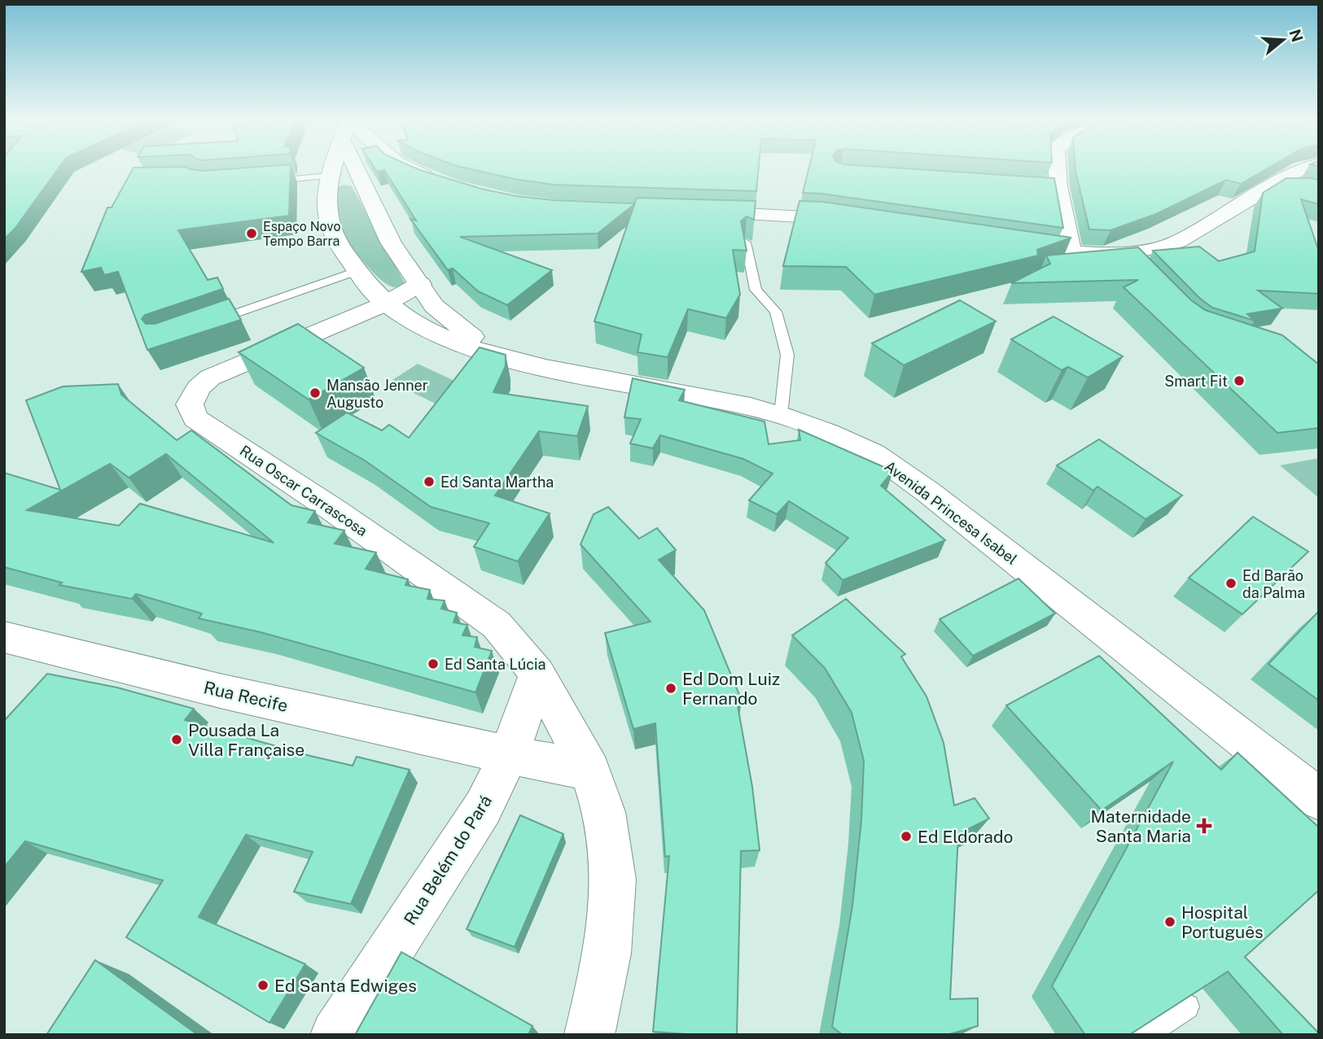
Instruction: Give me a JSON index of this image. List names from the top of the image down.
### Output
{
  "streets": {
    "street": [
      "Rua Oscar Carrascosa",
      "Avenida Princesa Isabel",
      "Rua Recife",
      "Rua Belém do Pará"
    ]
  },
  "crossings": [
    ["Rua Oscar Carrascosa", "Avenida Princesa Isabel"],
    ["Rua Oscar Carrascosa", "Rua Recife"],
    ["Rua Oscar Carrascosa", "Rua Belém do Pará"],
    ["Rua Recife", "Rua Belém do Pará"]
  ],
  "places": {
    "other": [
      "Espaço Novo Tempo Barra",
      "Smart Fit",
      "Mansão Jenner Augusto",
      "Ed Santa Martha",
      "Ed Barão da Palma",
      "Ed Santa Lúcia",
      "Ed Dom Luiz Fernando",
      "Pousada La Villa Française",
      "Ed Eldorado",
      "Hospital Português",
      "Ed Santa Edwiges"
    ],
    "health": ["Maternidade Santa Maria"]
  },
  "north": "right"
}
